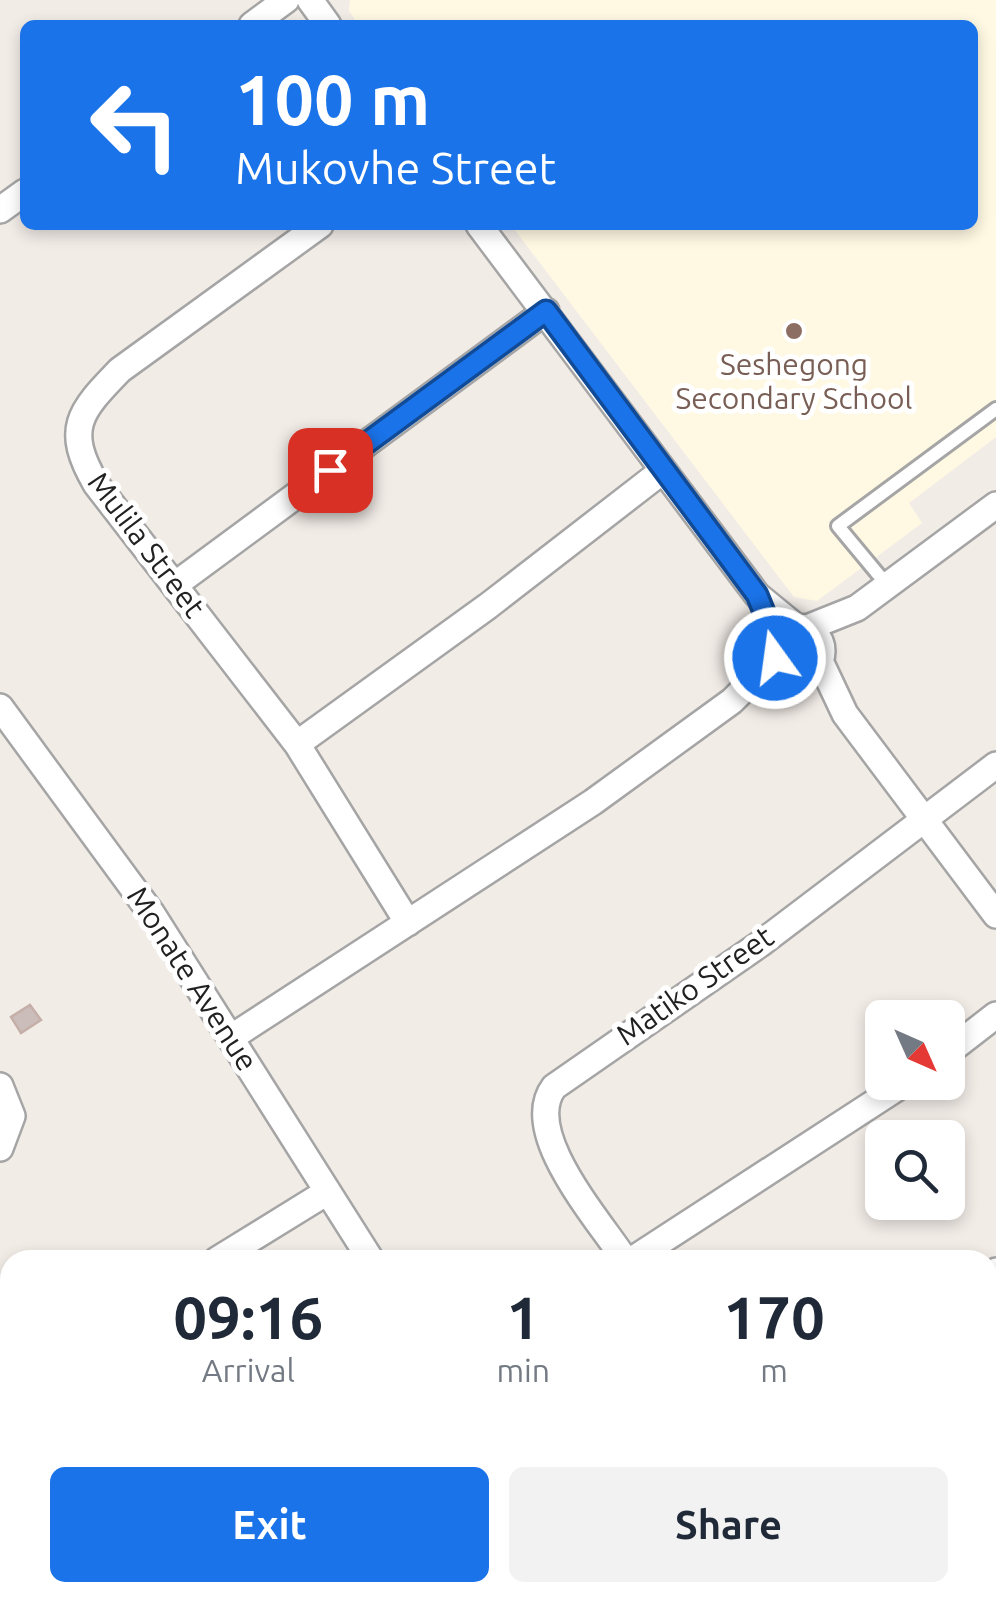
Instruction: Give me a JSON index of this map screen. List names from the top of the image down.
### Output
{
  "streets": {
    "street": ["Mulila Street", "Monate Avenue", "Matiko Street"]
  },
  "places": ["Seshegong Secondary School"],
  "north": "bottom right",
  "page": {
    "turn": ["100 m", "Mukovhe Street"],
    "eta": [
      "09:16",
      "Arrival",
      "1",
      "min",
      "170",
      "m"
    ],
    "buttons": ["Exit", "Share"]
  }
}
